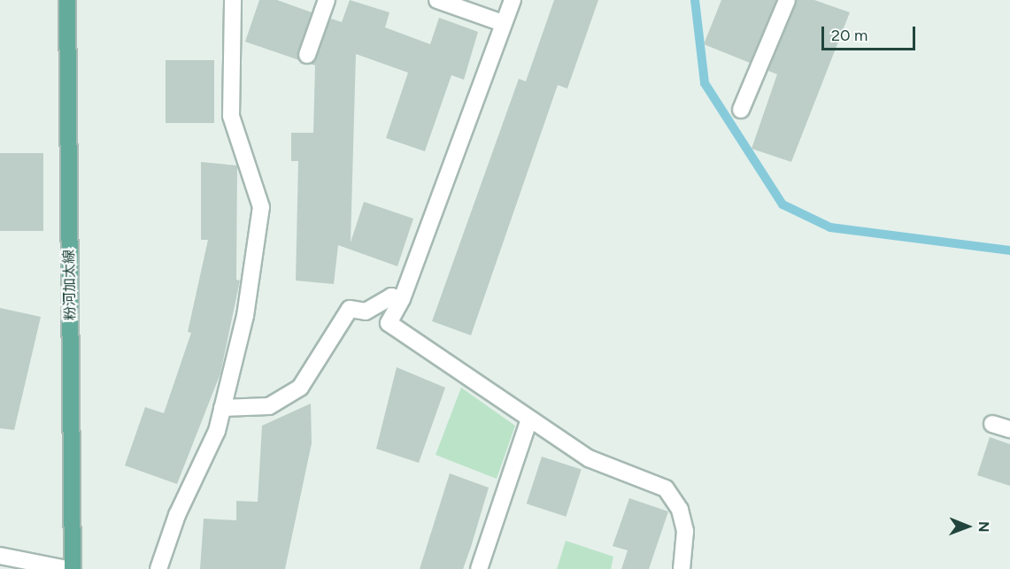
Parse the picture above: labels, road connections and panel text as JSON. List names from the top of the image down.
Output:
{
  "streets": {
    "main road": ["粉河加太線"]
  },
  "scale_bar": "20 m",
  "north": "right"
}
